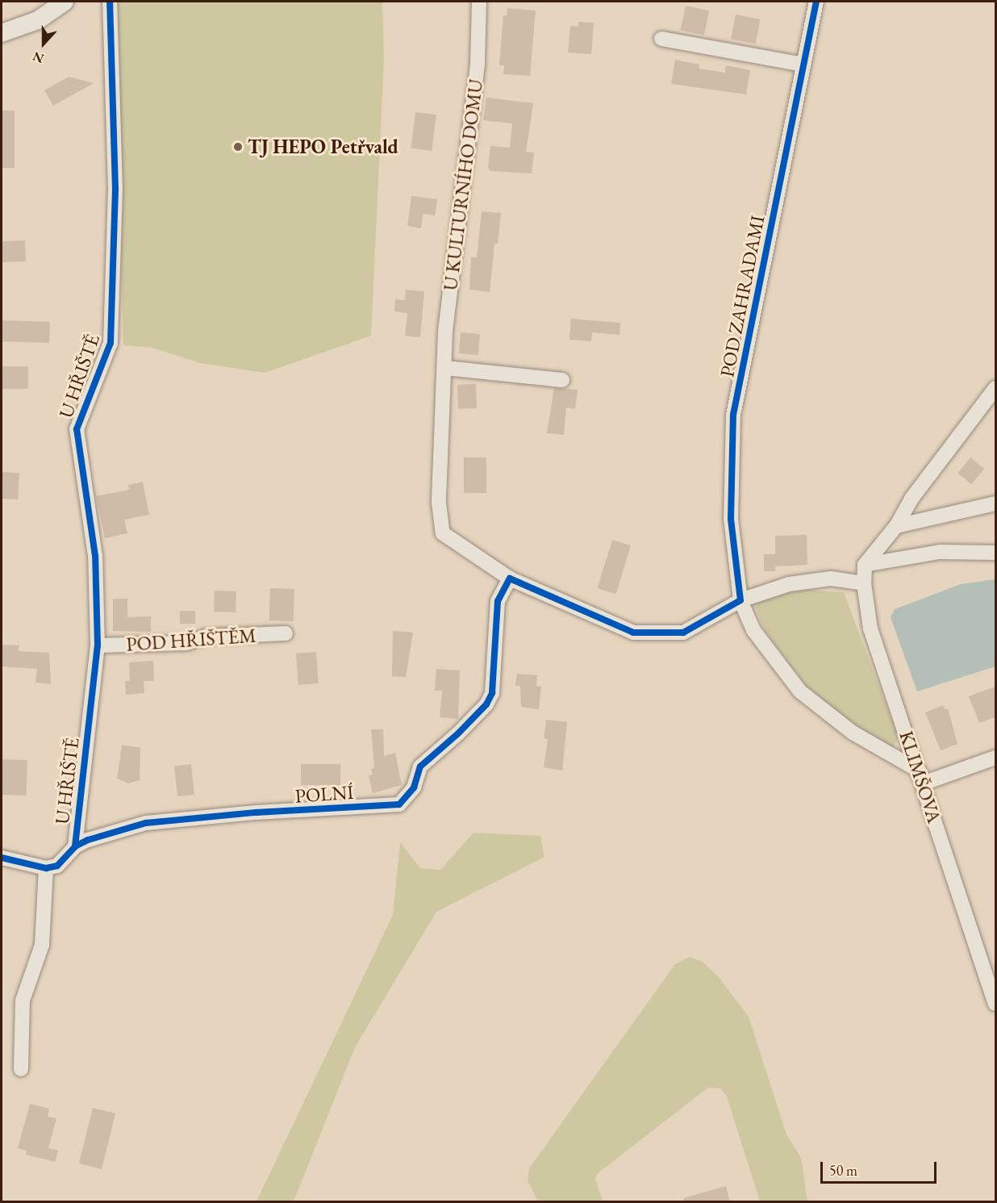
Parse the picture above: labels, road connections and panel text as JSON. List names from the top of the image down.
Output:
{
  "streets": {
    "street": [
      "U KULTURNÍHO DOMU",
      "POD ZAHRADAMI",
      "U HŘIŠTĚ",
      "POD HŘIŠTĚM",
      "KLIMŠOVA",
      "POLNÍ"
    ]
  },
  "crossings": [
    ["U KULTURNÍHO DOMU", "POD ZAHRADAMI"],
    ["U KULTURNÍHO DOMU", "KLIMŠOVA"],
    ["U KULTURNÍHO DOMU", "POLNÍ"],
    ["POD ZAHRADAMI", "KLIMŠOVA"],
    ["U HŘIŠTĚ", "POD HŘIŠTĚM"],
    ["U HŘIŠTĚ", "POLNÍ"]
  ],
  "places": ["TJ HEPO Petřvald"],
  "scale_bar": "50 m",
  "north": "bottom"
}
